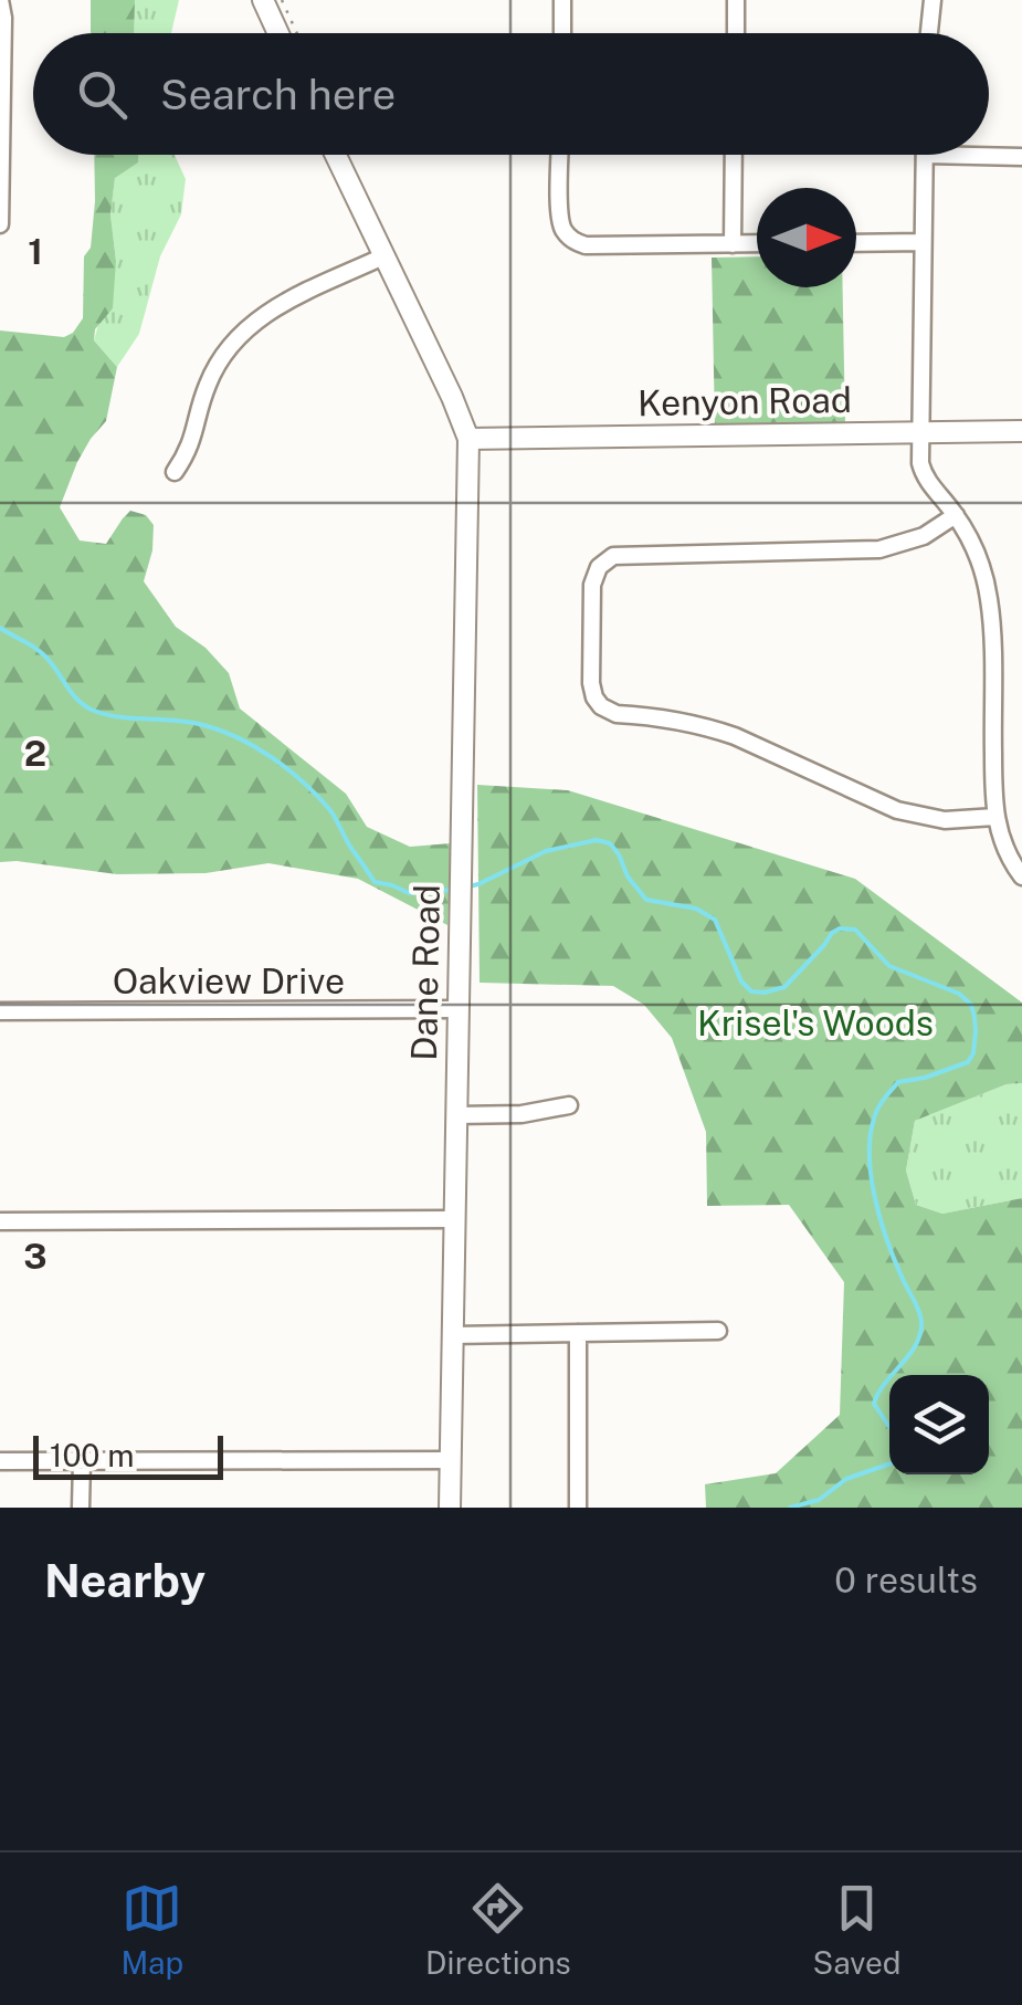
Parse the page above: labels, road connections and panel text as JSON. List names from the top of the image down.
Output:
{
  "streets": {
    "street": ["Kenyon Road", "Dane Road", "Oakview Drive"]
  },
  "crossings": [
    ["Kenyon Road", "Dane Road"],
    ["Dane Road", "Oakview Drive"]
  ],
  "parks": ["Krisel's Woods"],
  "scale_bar": "100 m",
  "north": "right",
  "page": {
    "search": "Search here",
    "scale": "100 m",
    "heading": ["Nearby", "0 results"],
    "nav": ["Map", "Directions", "Saved"]
  },
  "grid": {
    "rows": ["1", "2", "3"]
  }
}
